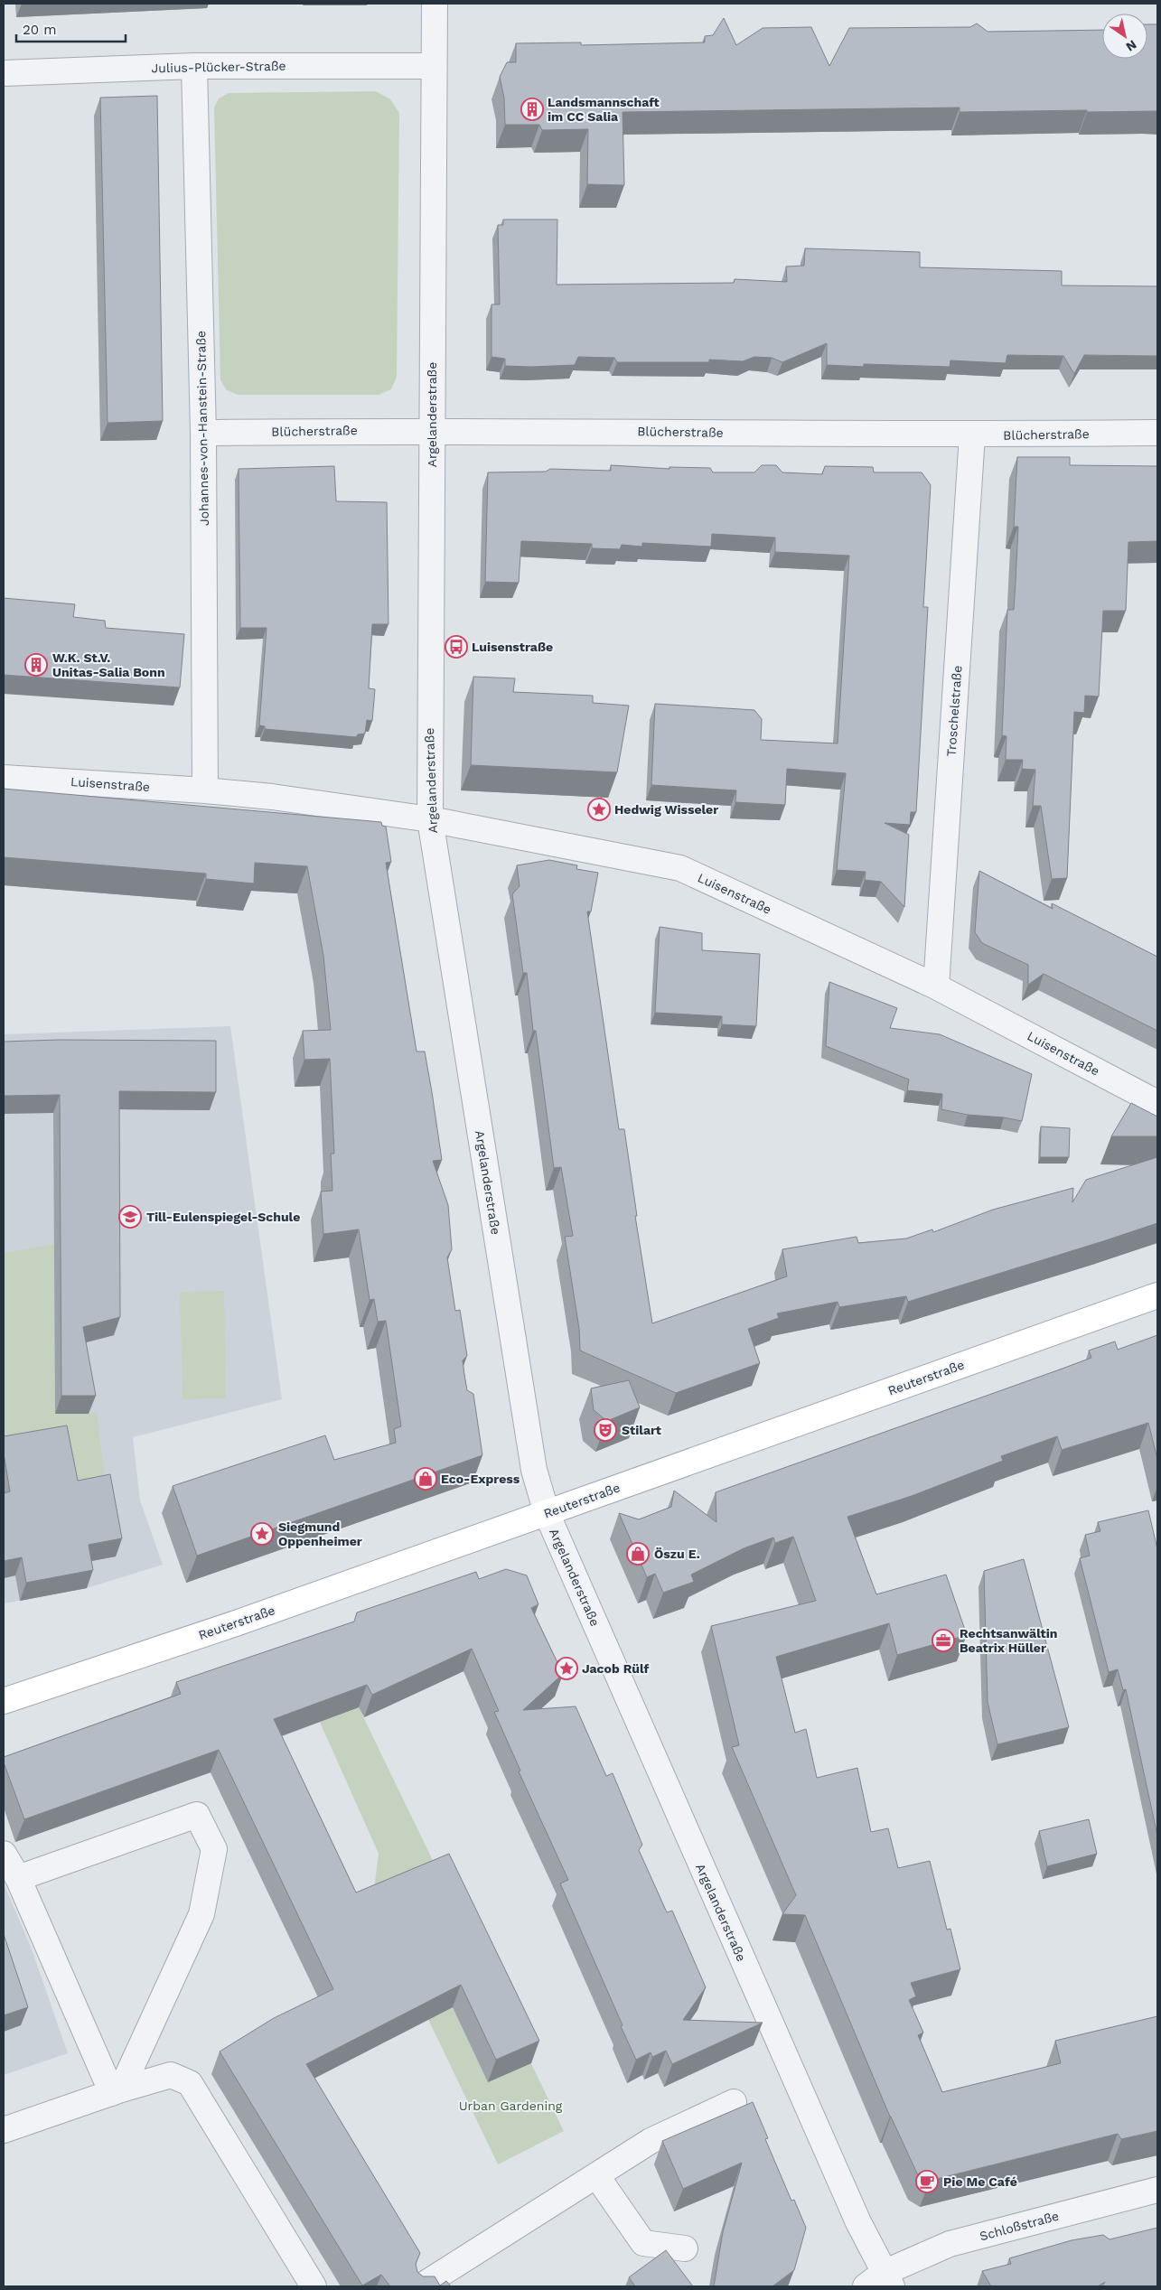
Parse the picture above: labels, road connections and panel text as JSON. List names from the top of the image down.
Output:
{
  "streets": {
    "main road": ["Reuterstraße"],
    "street": [
      "Julius-Plücker-Straße",
      "Argelanderstraße",
      "Johannes-von-Hanstein-Straße",
      "Blücherstraße",
      "Troschelstraße",
      "Luisenstraße",
      "Schloßstraße"
    ]
  },
  "crossings": [
    ["Julius-Plücker-Straße", "Argelanderstraße"],
    ["Julius-Plücker-Straße", "Johannes-von-Hanstein-Straße"],
    ["Argelanderstraße", "Blücherstraße"],
    ["Argelanderstraße", "Luisenstraße"],
    ["Argelanderstraße", "Reuterstraße"],
    ["Argelanderstraße", "Schloßstraße"],
    ["Johannes-von-Hanstein-Straße", "Blücherstraße"],
    ["Johannes-von-Hanstein-Straße", "Luisenstraße"],
    ["Blücherstraße", "Troschelstraße"],
    ["Troschelstraße", "Luisenstraße"]
  ],
  "parks": ["Urban Gardening"],
  "places": {
    "building": ["Landsmannschaft im CC Salia", "W.K. St.V. Unitas-Salia Bonn"],
    "bus stop": ["Luisenstraße"],
    "place": ["Hedwig Wisseler", "Siegmund Oppenheimer", "Jacob Rülf"],
    "school or university": ["Till-Eulenspiegel-Schule"],
    "theatre": ["Stilart"],
    "shop": ["Eco-Express", "Öszu E."],
    "office": ["Rechtsanwältin Beatrix Hüller"],
    "cafe": ["Pie Me Café"]
  },
  "scale_bar": "20 m",
  "north": "bottom right"
}
